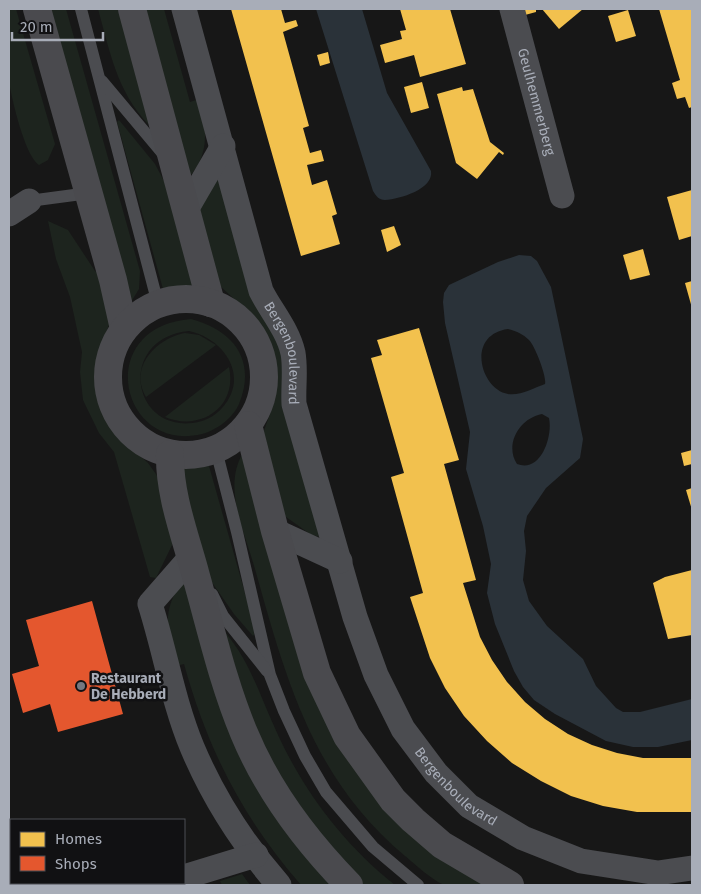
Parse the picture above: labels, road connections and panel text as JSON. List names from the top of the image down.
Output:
{
  "streets": {
    "street": ["Geulhemmerberg", "Bergenboulevard"]
  },
  "places": ["Restaurant De Hebberd"],
  "legend": ["Homes", "Shops"],
  "scale_bar": "20 m"
}
